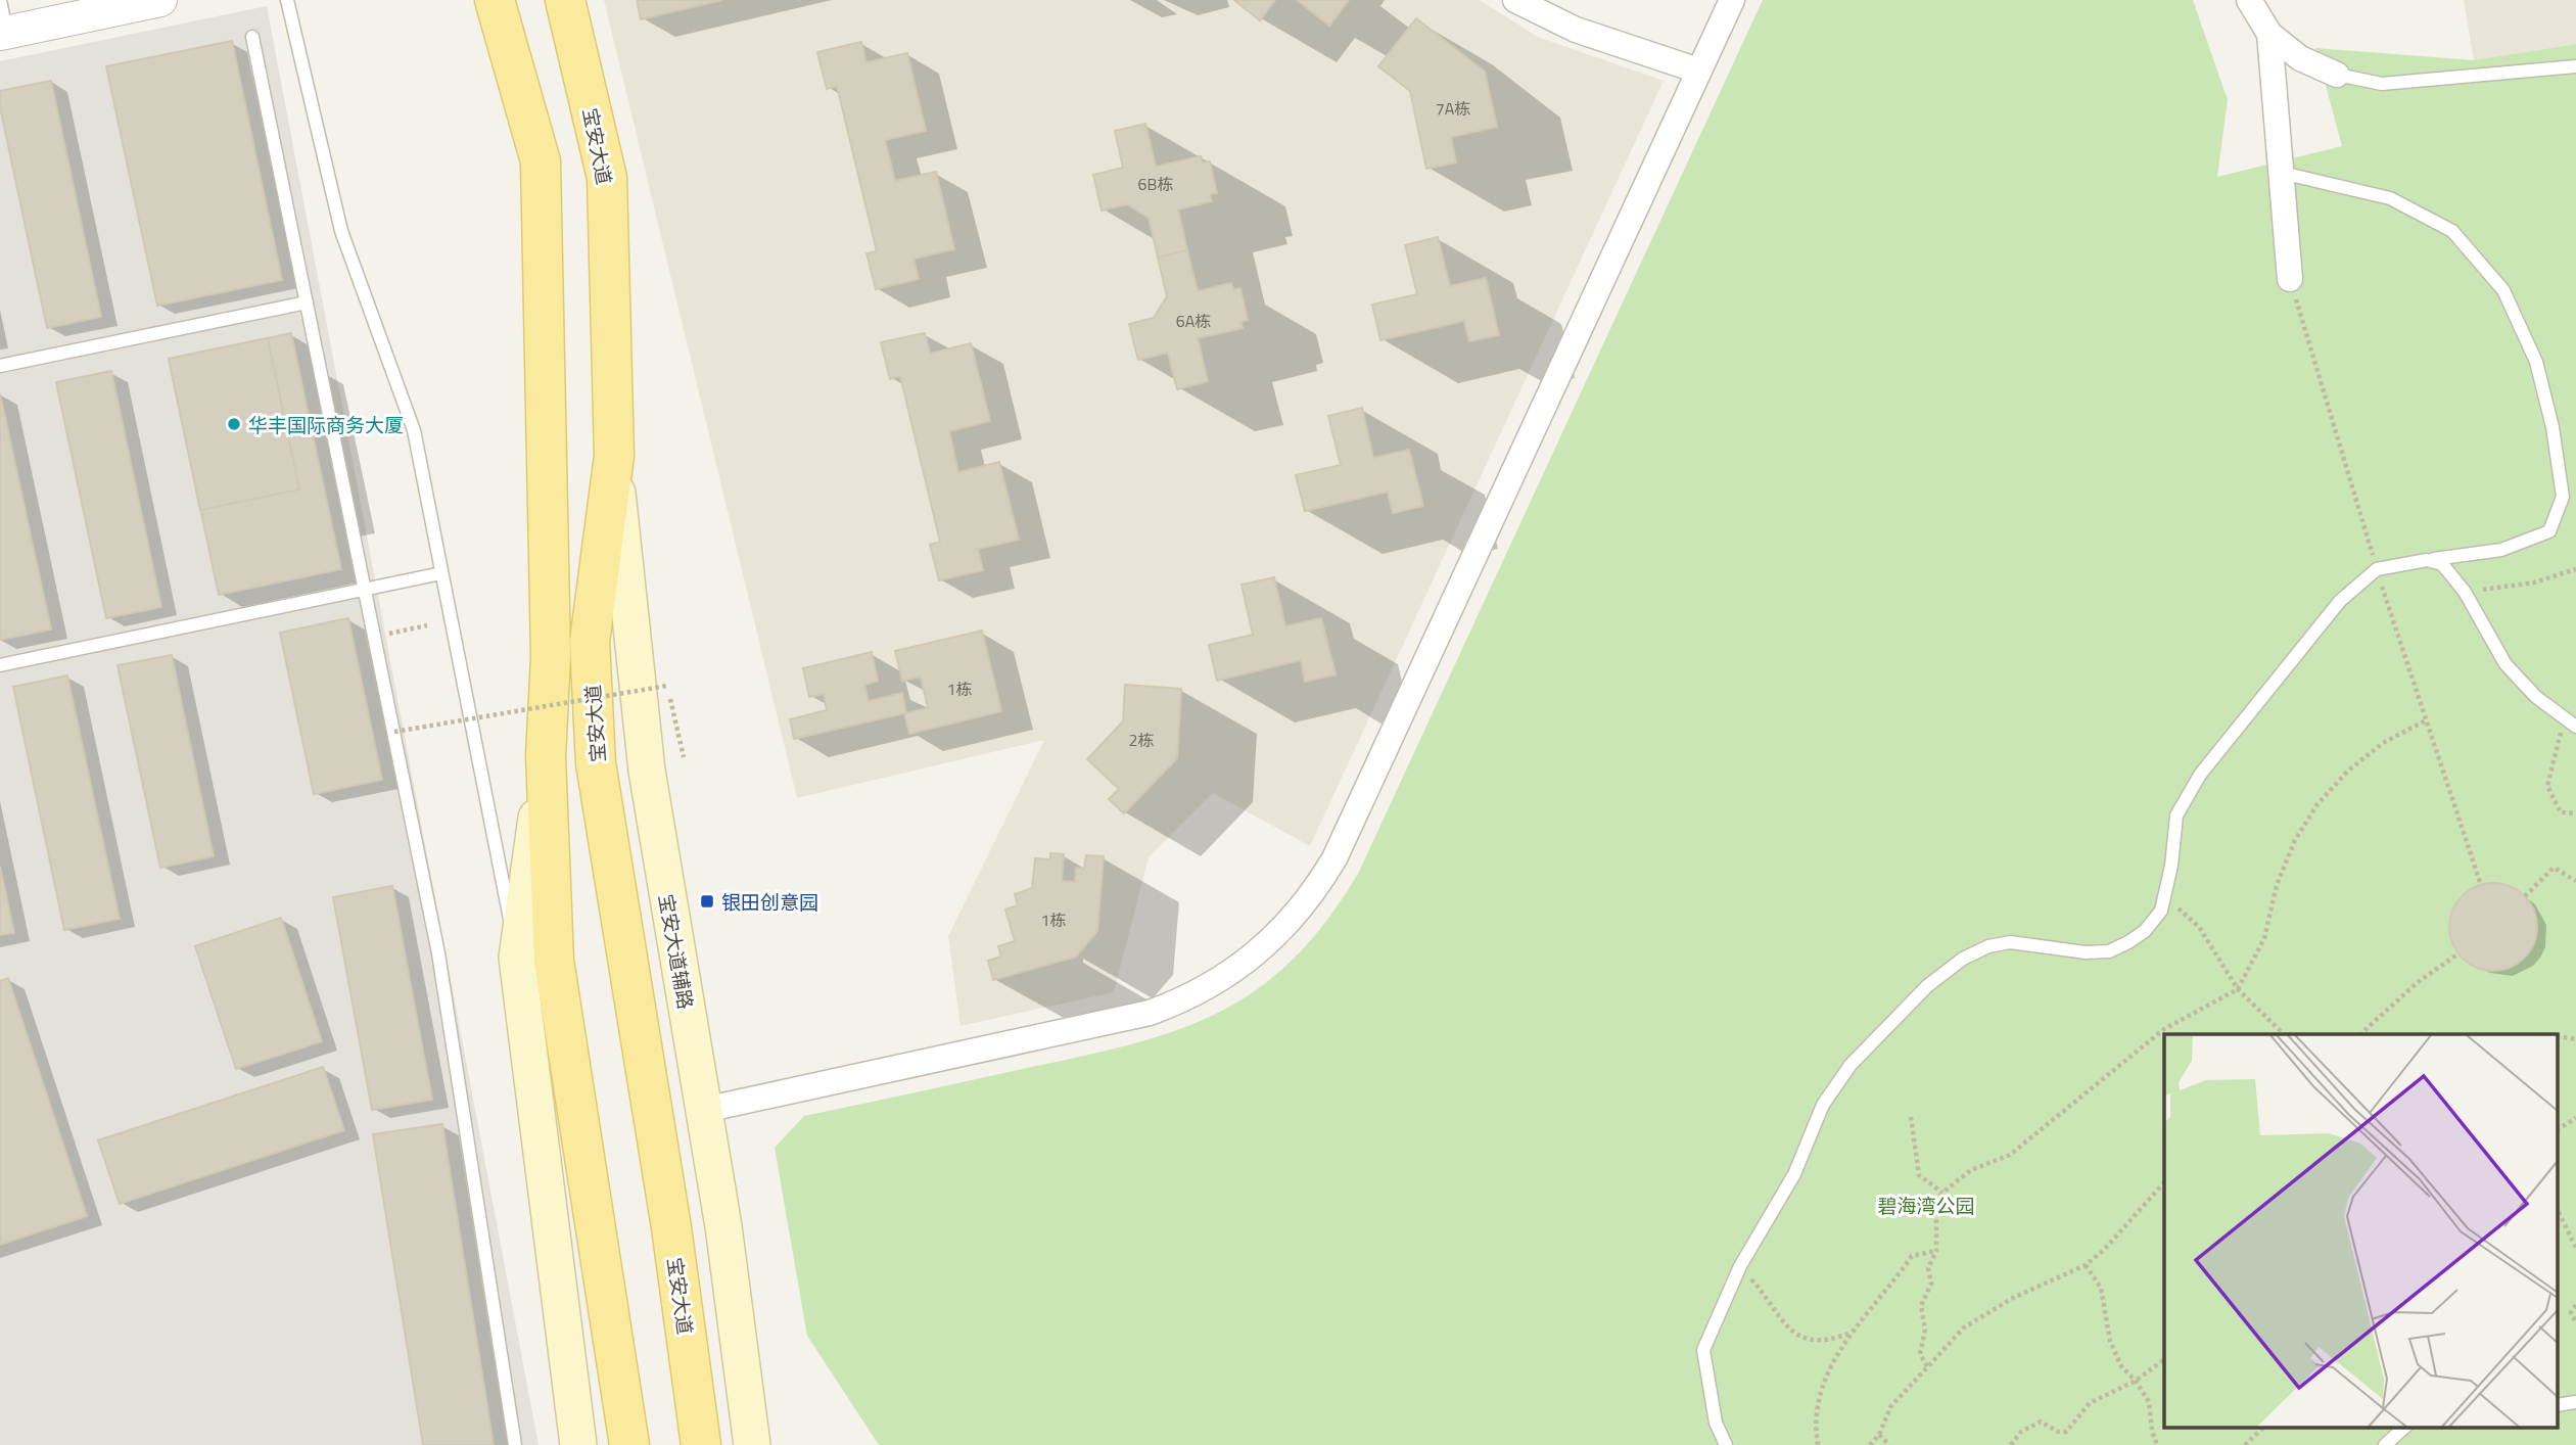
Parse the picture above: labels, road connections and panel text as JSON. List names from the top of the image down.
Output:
{
  "streets": {
    "main road": ["宝安大道", "宝安大道辅路"]
  },
  "crossings": [
    ["宝安大道", "宝安大道辅路"]
  ],
  "parks": ["碧海湾公园"],
  "places": {
    "other": ["华丰国际商务大厦"],
    "transit": ["银田创意园"]
  },
  "house_numbers": [
    "7A栋",
    "6B栋",
    "6A栋",
    "1栋",
    "2栋",
    "1栋"
  ]
}
